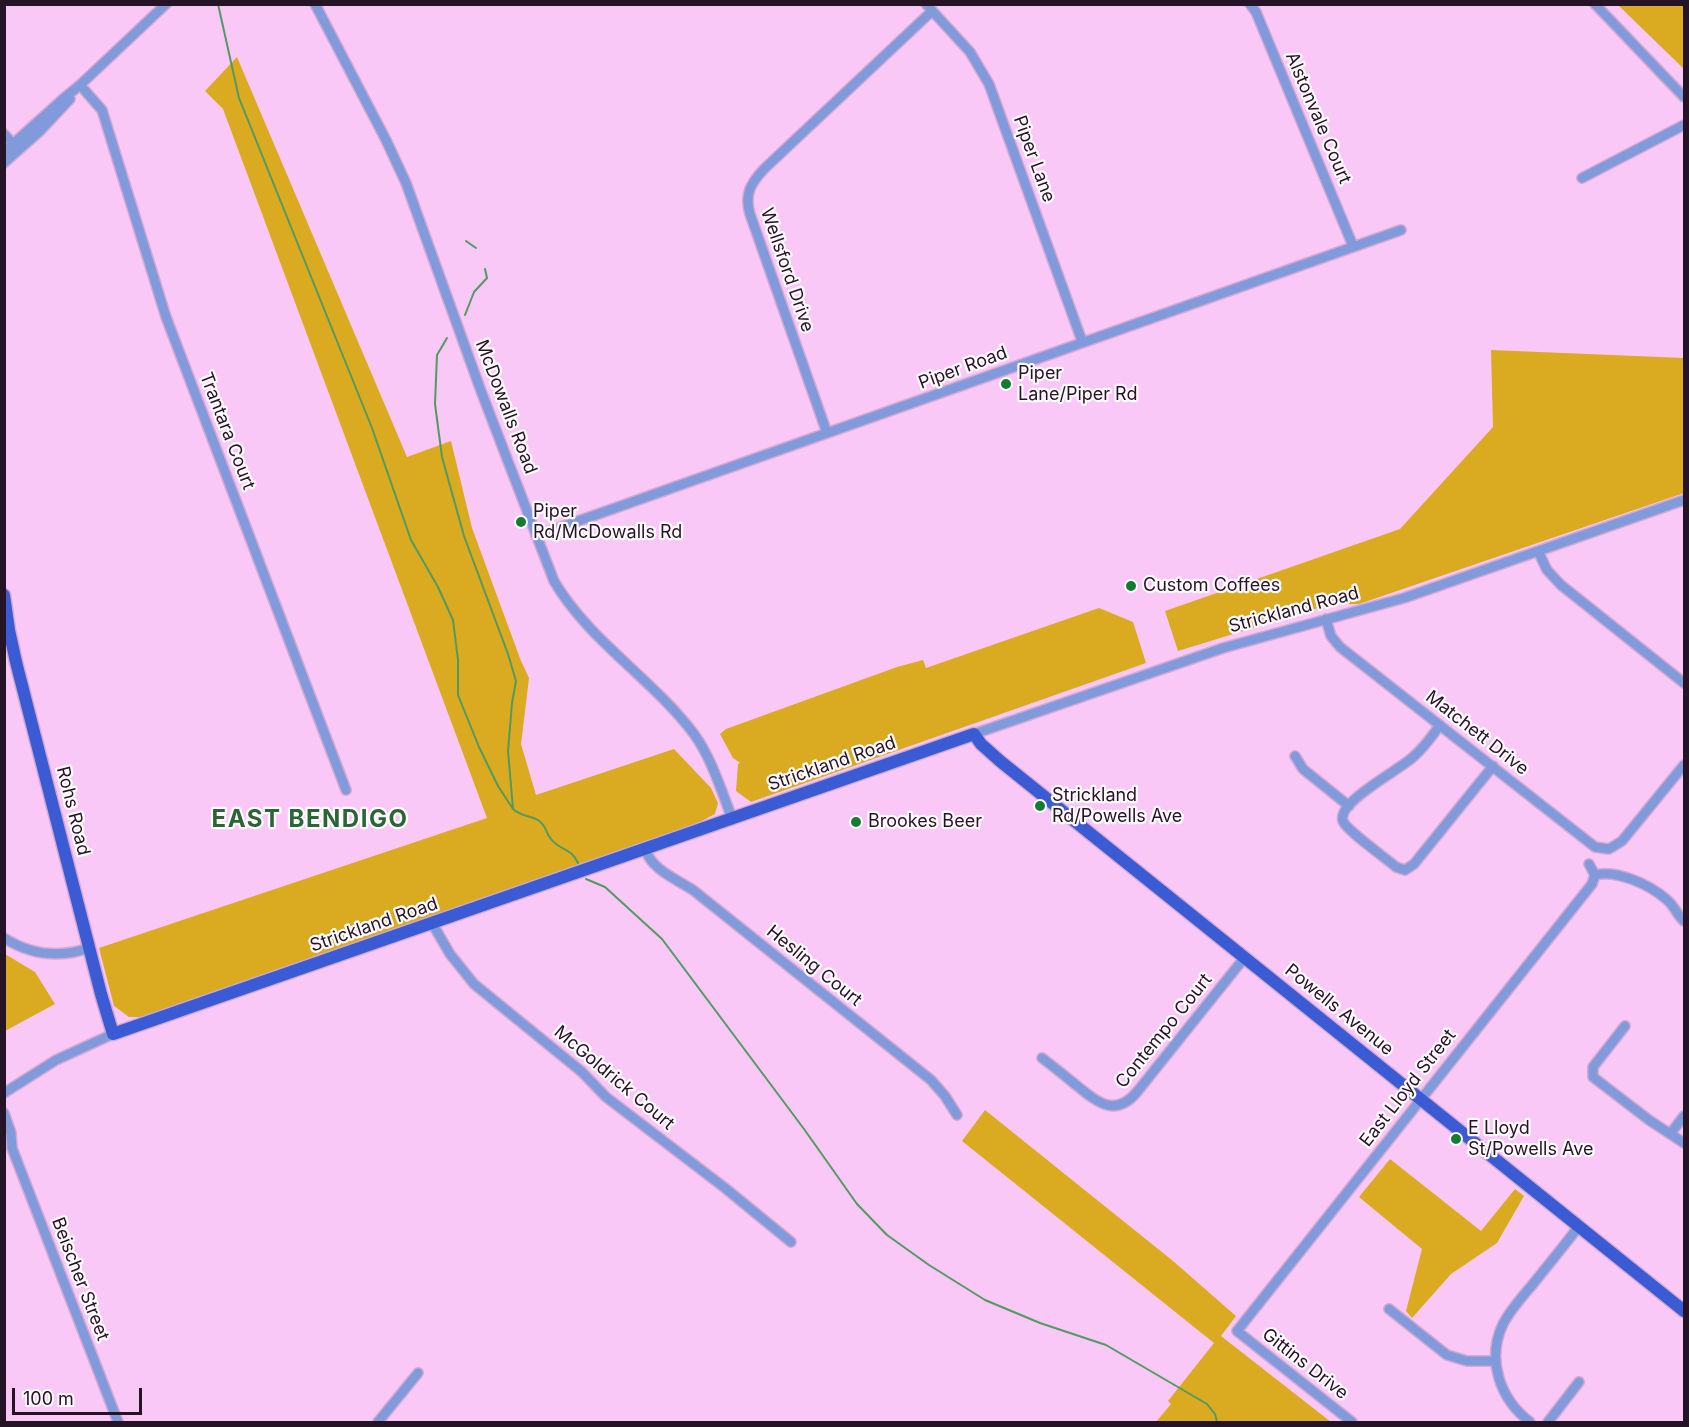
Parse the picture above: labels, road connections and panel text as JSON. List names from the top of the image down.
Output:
{
  "streets": {
    "main road": ["Strickland Road", "Rohs Road", "Powells Avenue"],
    "street": [
      "Alstonvale Court",
      "Piper Lane",
      "Wellsford Drive",
      "Piper Road",
      "McDowalls Road",
      "Trantara Court",
      "Matchett Drive",
      "Hesling Court",
      "Contempo Court",
      "McGoldrick Court",
      "East Lloyd Street",
      "Beischer Street",
      "Gittins Drive"
    ]
  },
  "crossings": [
    ["Alstonvale Court", "Piper Road"],
    ["Piper Lane", "Wellsford Drive"],
    ["Piper Lane", "Piper Road"],
    ["Wellsford Drive", "Piper Road"],
    ["Piper Road", "McDowalls Road"],
    ["McDowalls Road", "Strickland Road"],
    ["Strickland Road", "Matchett Drive"],
    ["Strickland Road", "Rohs Road"],
    ["Strickland Road", "Hesling Court"],
    ["Strickland Road", "Powells Avenue"],
    ["Strickland Road", "McGoldrick Court"],
    ["Powells Avenue", "Contempo Court"],
    ["Powells Avenue", "East Lloyd Street"],
    ["East Lloyd Street", "Gittins Drive"]
  ],
  "districts": ["EAST BENDIGO"],
  "places": [
    "Piper Lane/Piper Rd",
    "Piper Rd/McDowalls Rd",
    "Custom Coffees",
    "Strickland Rd/Powells Ave",
    "Brookes Beer",
    "E Lloyd St/Powells Ave"
  ],
  "scale_bar": "100 m"
}
